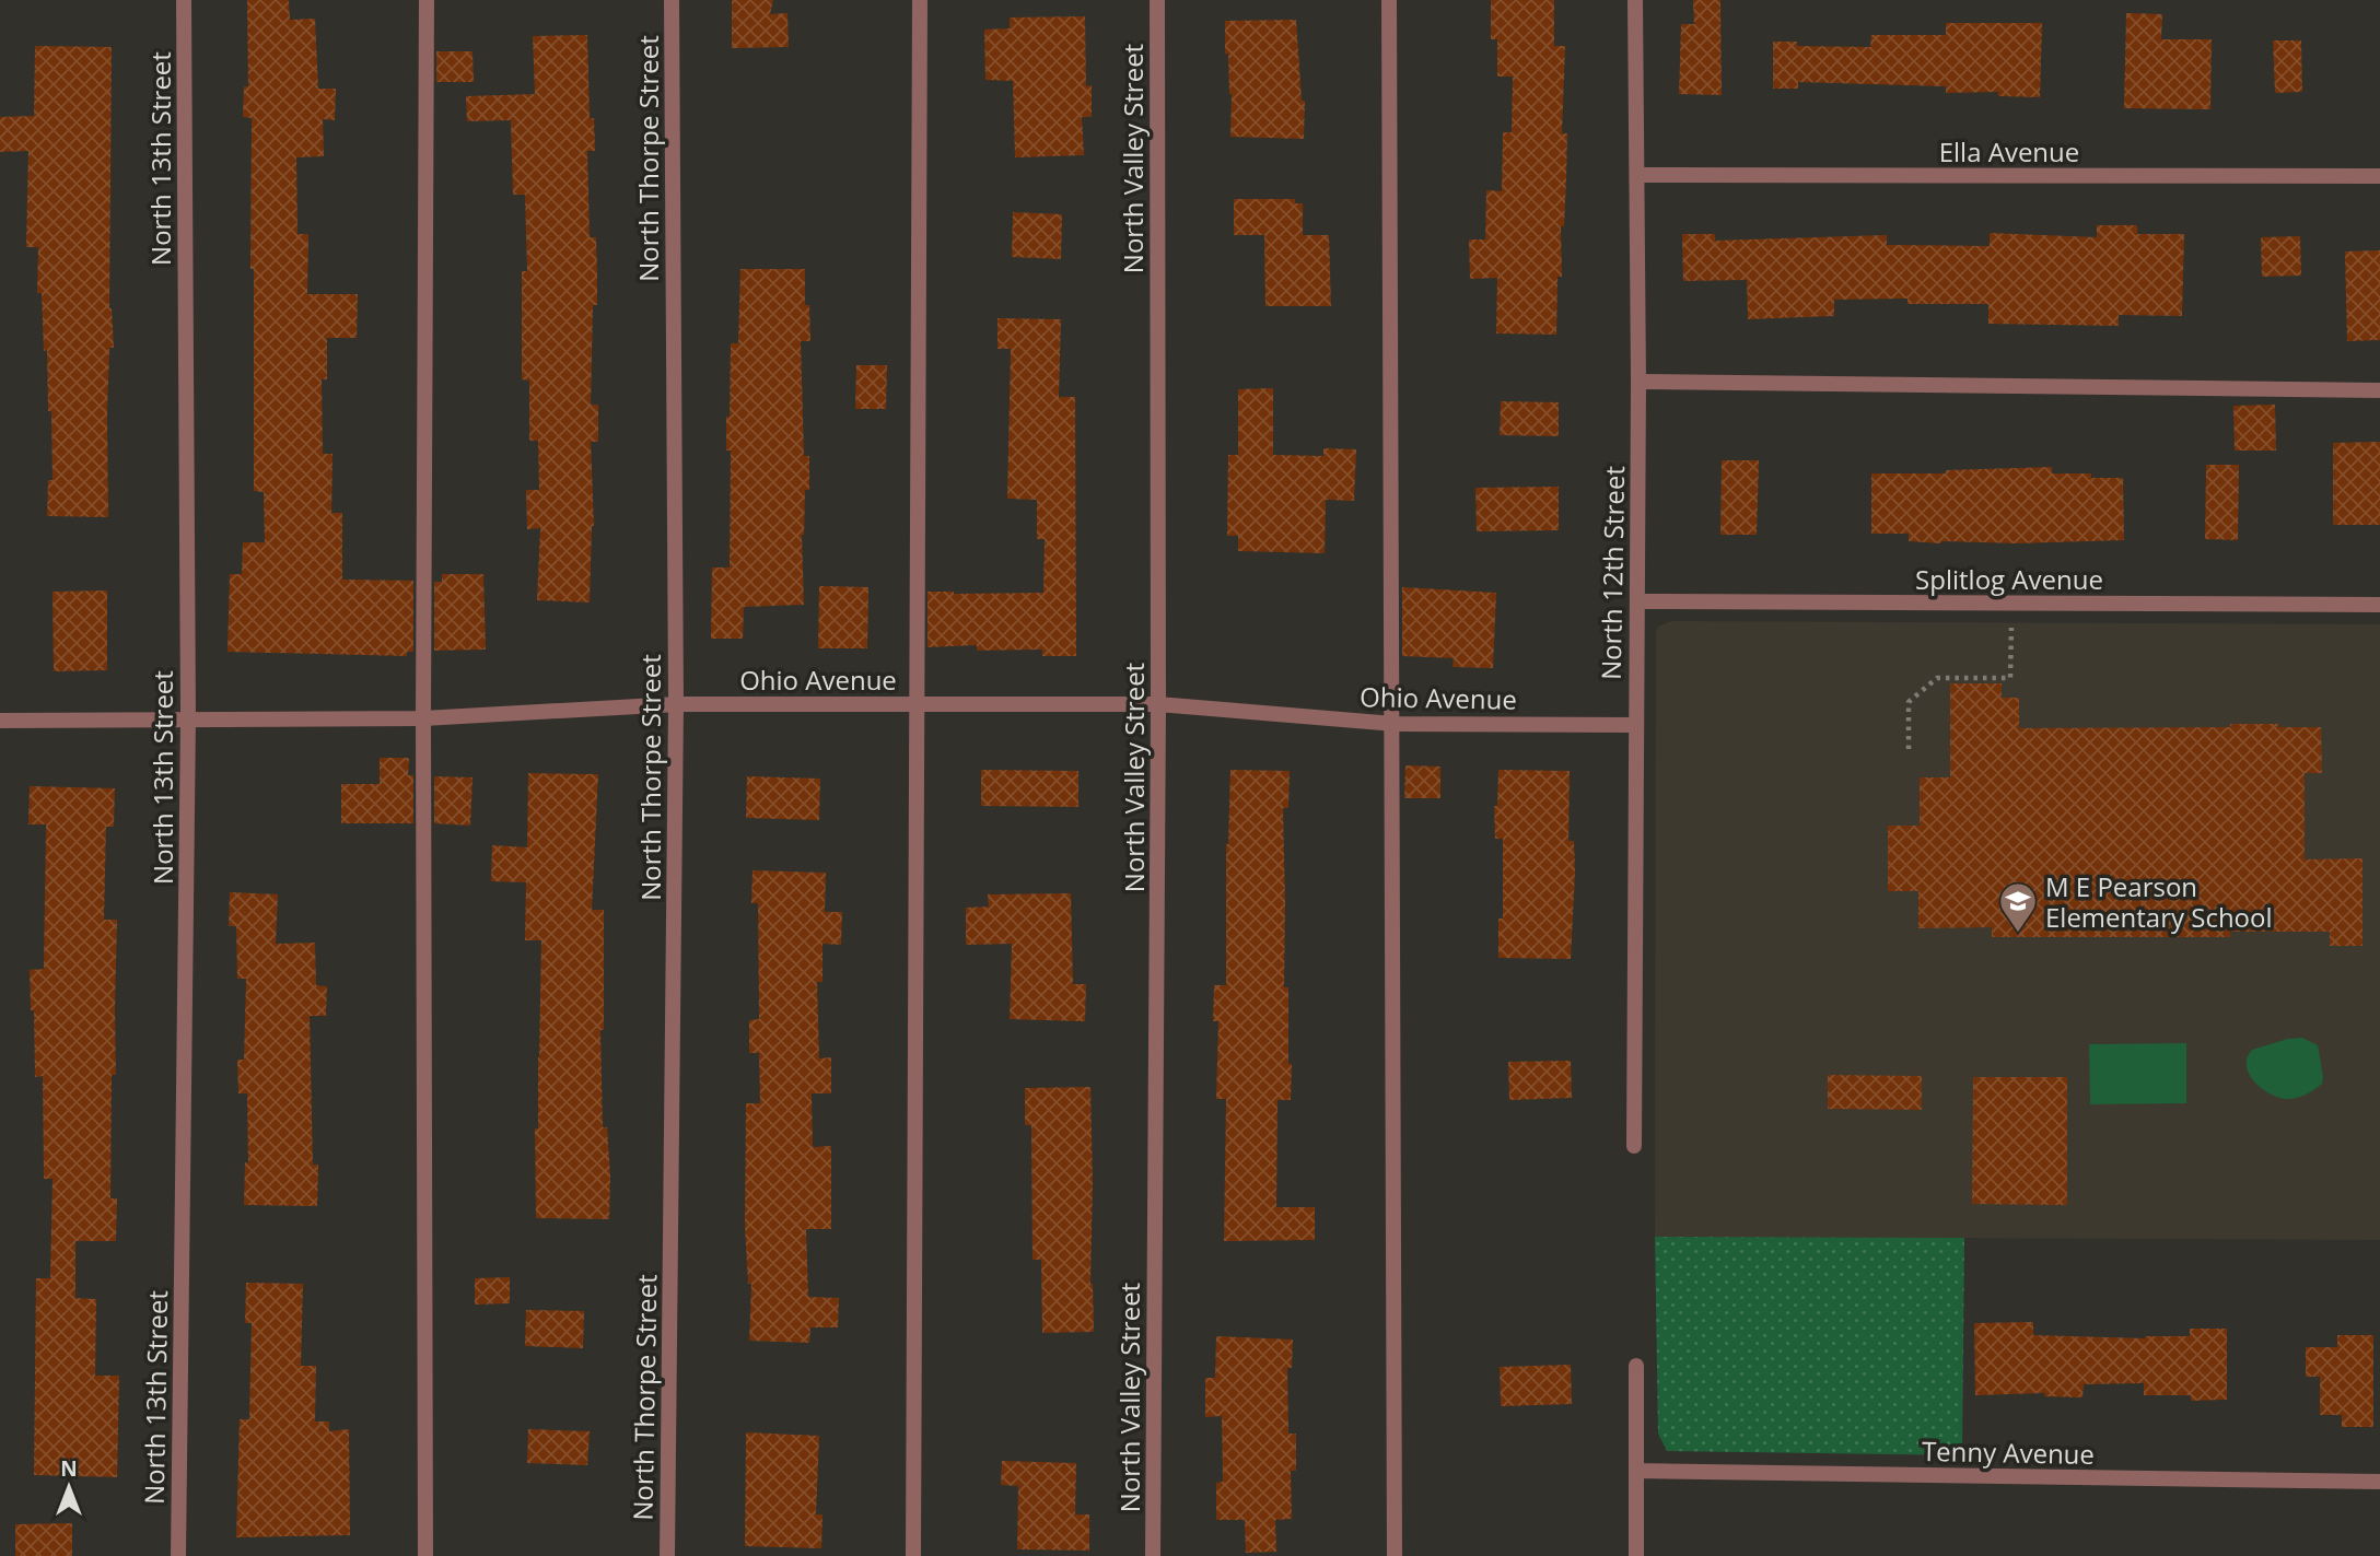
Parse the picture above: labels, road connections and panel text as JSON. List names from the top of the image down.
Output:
{
  "streets": {
    "street": [
      "Ella Avenue",
      "North 13th Street",
      "North Thorpe Street",
      "North Valley Street",
      "North 12th Street",
      "Splitlog Avenue",
      "Ohio Avenue",
      "Tenny Avenue"
    ]
  },
  "crossings": [
    ["Ella Avenue", "North 12th Street"],
    ["North 13th Street", "Ohio Avenue"],
    ["North Thorpe Street", "Ohio Avenue"],
    ["North Valley Street", "Ohio Avenue"],
    ["North 12th Street", "Splitlog Avenue"],
    ["North 12th Street", "Ohio Avenue"]
  ],
  "places": {
    "school or university": ["M E Pearson Elementary School"]
  },
  "north": "top"
}
